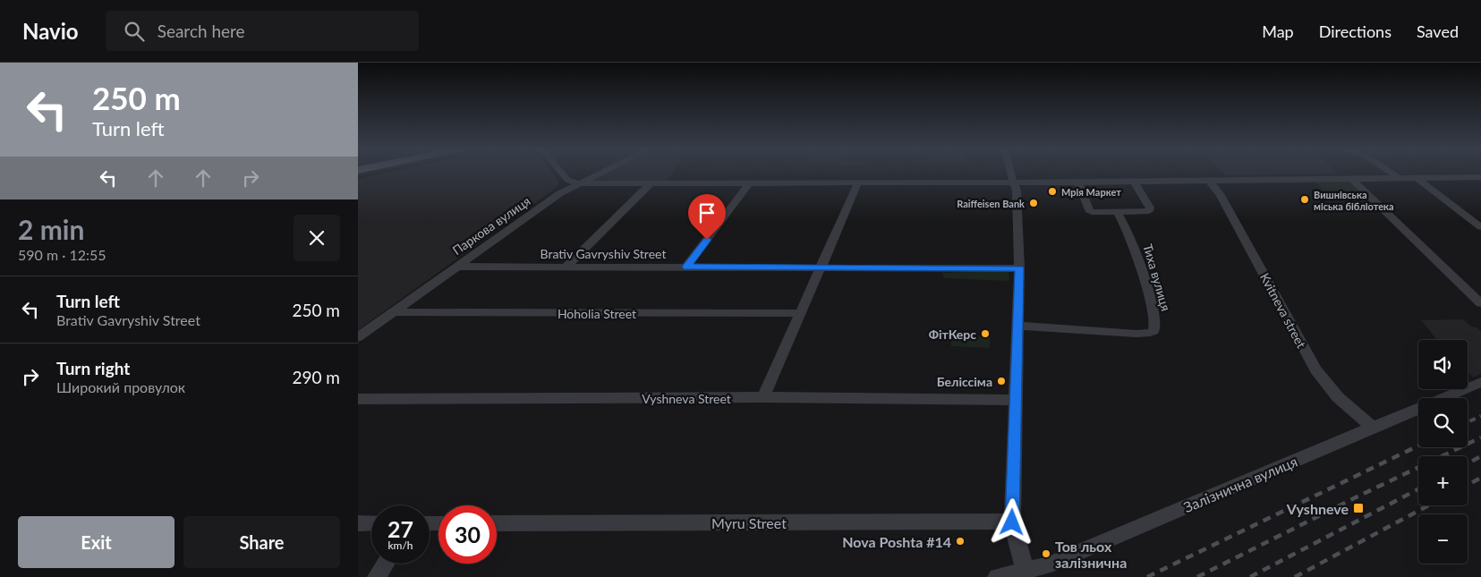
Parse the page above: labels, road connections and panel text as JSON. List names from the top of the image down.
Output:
{
  "streets": {
    "street": [
      "Паркова вулиця",
      "Brativ Gavryshiv Street",
      "Тиха вулиця",
      "Kvitneva street",
      "Hoholia Street",
      "Vyshneva Street",
      "Залізнична вулиця",
      "Myru Street"
    ]
  },
  "crossings": [
    ["Паркова вулиця", "Brativ Gavryshiv Street"],
    ["Паркова вулиця", "Hoholia Street"],
    ["Kvitneva street", "Залізнична вулиця"]
  ],
  "places": {
    "other": [
      "Мрія Маркет",
      "Вишнівська міська бібліотека",
      "Raiffeisen Bank",
      "ФітКерс",
      "Беліссіма",
      "Nova Poshta #14",
      "Тов льох залізнична"
    ],
    "transit": ["Vyshneve"]
  },
  "page": {
    "header": "Navio",
    "search": "Search here",
    "nav": ["Map", "Directions", "Saved"],
    "turn": ["250 m", "Turn left"],
    "heading": ["2 min", "590 m · 12:55"],
    "list": [
      {
        "name": "Turn left",
        "note": "Brativ Gavryshiv Street",
        "value": "250 m"
      },
      {
        "name": "Turn right",
        "note": "Широкий провулок",
        "value": "290 m"
      }
    ],
    "map_buttons": ["+", "−"],
    "speed": "27 km/h",
    "limit": "30",
    "buttons": ["Exit", "Share"]
  }
}
